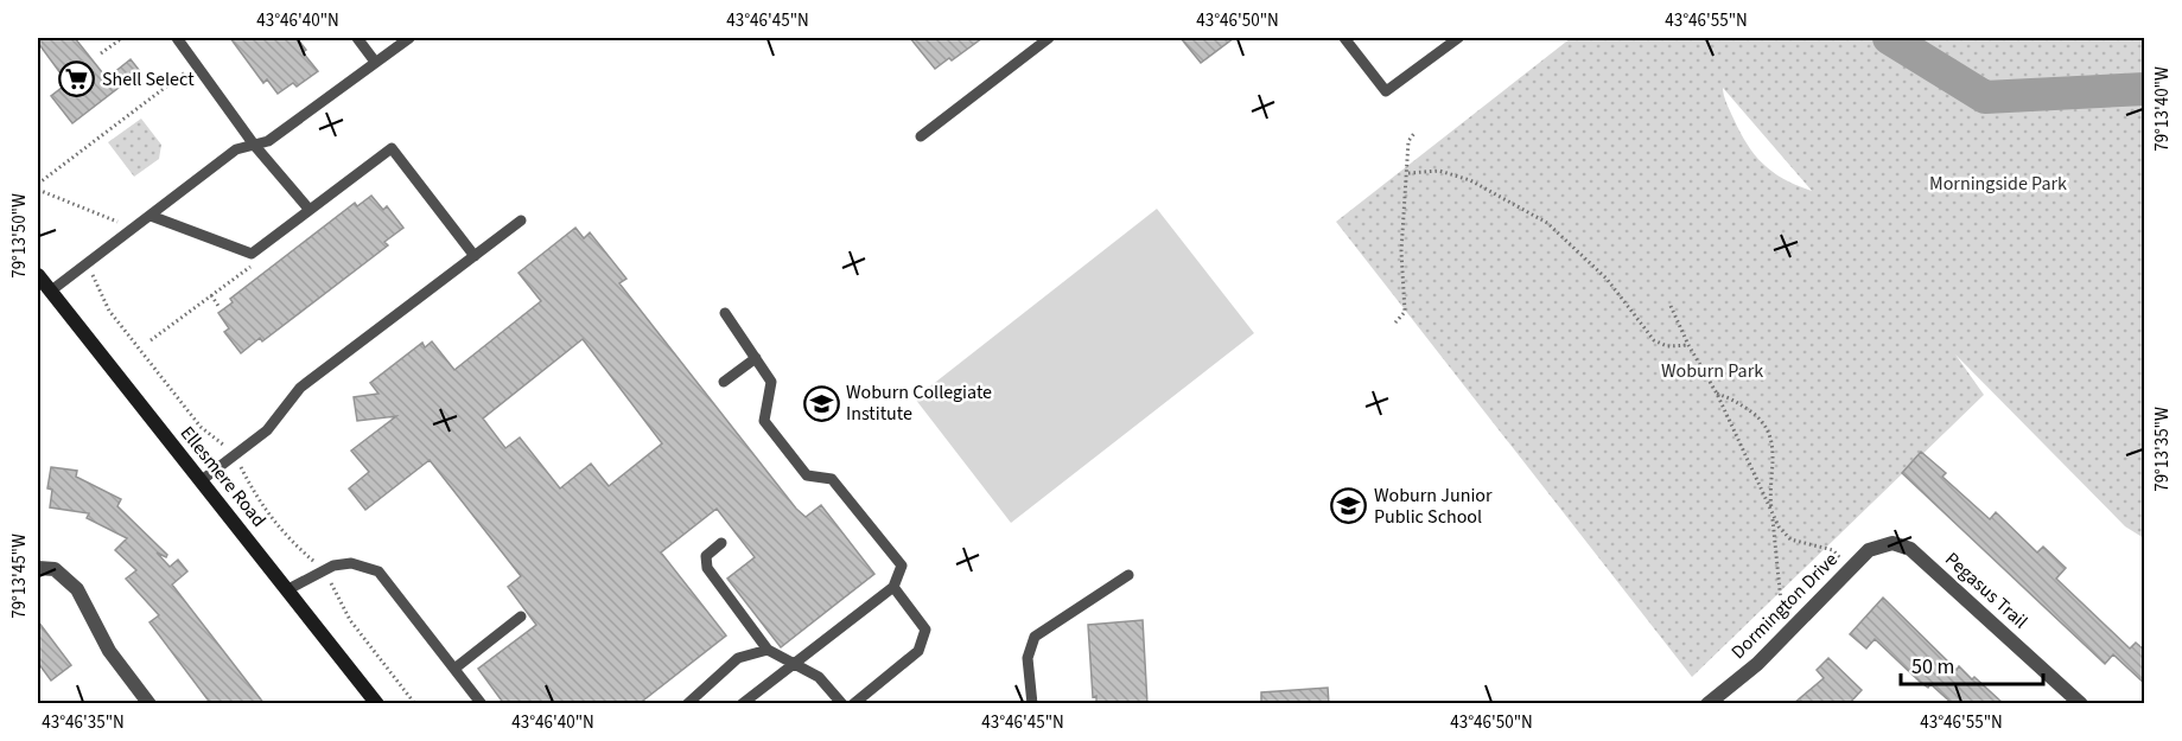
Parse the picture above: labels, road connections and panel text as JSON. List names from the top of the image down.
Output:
{
  "streets": {
    "main road": ["Ellesmere Road"],
    "street": ["Pegasus Trail", "Dormington Drive"]
  },
  "crossings": [
    ["Pegasus Trail", "Dormington Drive"]
  ],
  "parks": ["Morningside Park", "Woburn Park"],
  "places": {
    "supermarket": ["Shell Select"],
    "school or university": ["Woburn Collegiate Institute", "Woburn Junior Public School"]
  },
  "scale_bar": "50 m",
  "coordinates": [
    "43°46'40\"N",
    "43°46'45\"N",
    "43°46'50\"N",
    "43°46'55\"N",
    "79°13'40\"W",
    "79°13'50\"W",
    "79°13'35\"W",
    "79°13'45\"W",
    "43°46'35\"N"
  ]
}
